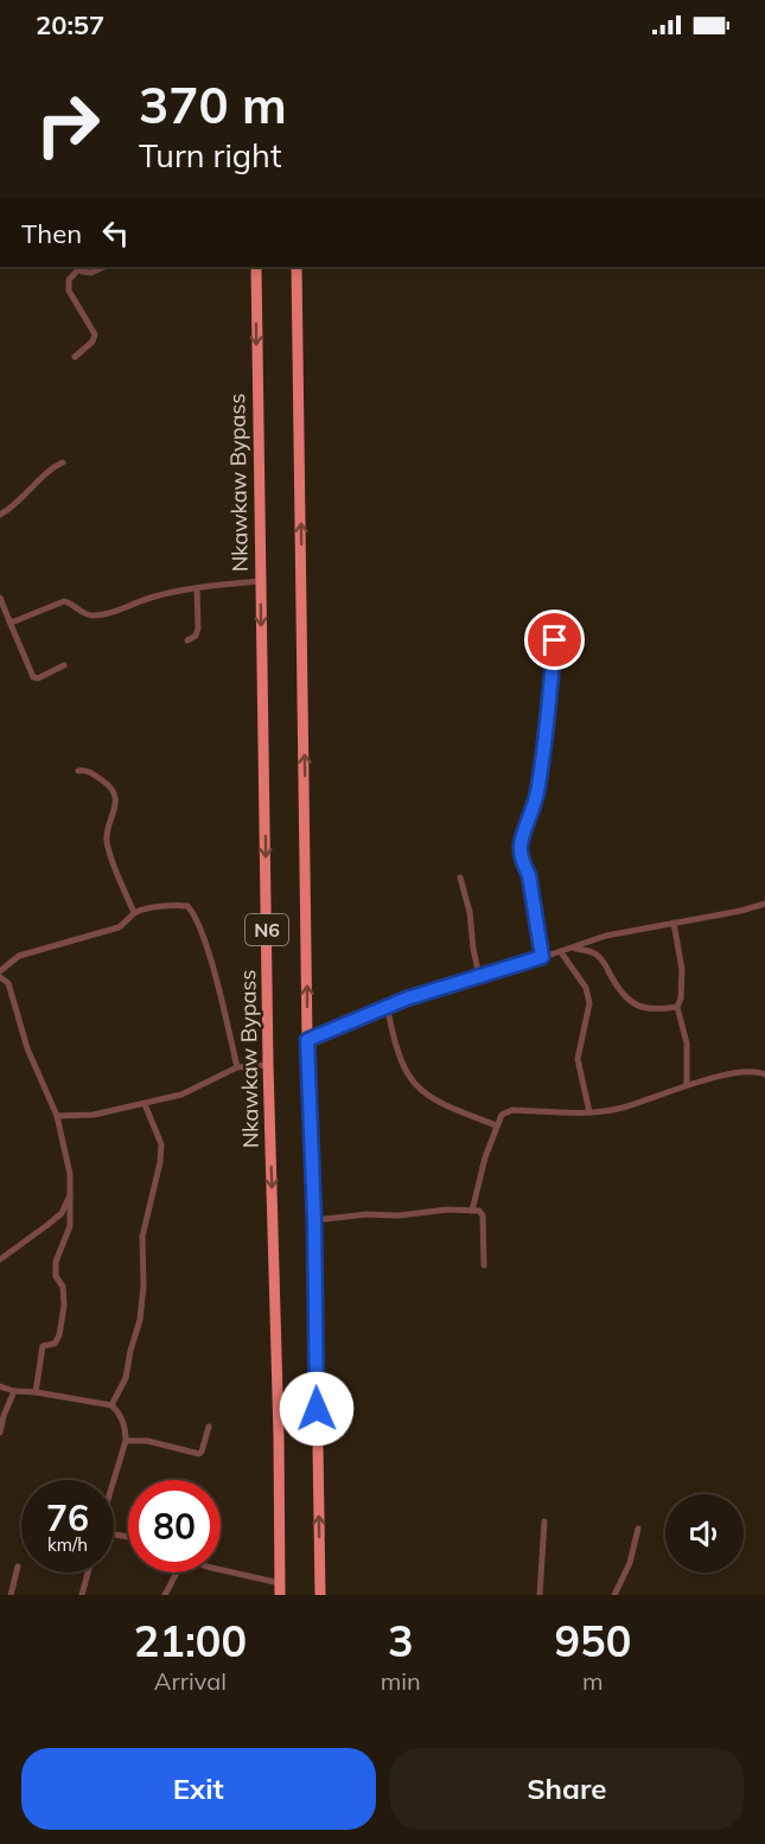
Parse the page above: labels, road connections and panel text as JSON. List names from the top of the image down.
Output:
{
  "streets": {
    "highway": ["Nkawkaw Bypass", "N6"]
  },
  "page": {
    "status": "20:57",
    "turn": ["370 m", "Turn right"],
    "then": "Then",
    "speed": "76 km/h",
    "limit": "80",
    "eta": [
      "21:00",
      "Arrival",
      "3",
      "min",
      "950",
      "m"
    ],
    "buttons": ["Exit", "Share"]
  }
}
